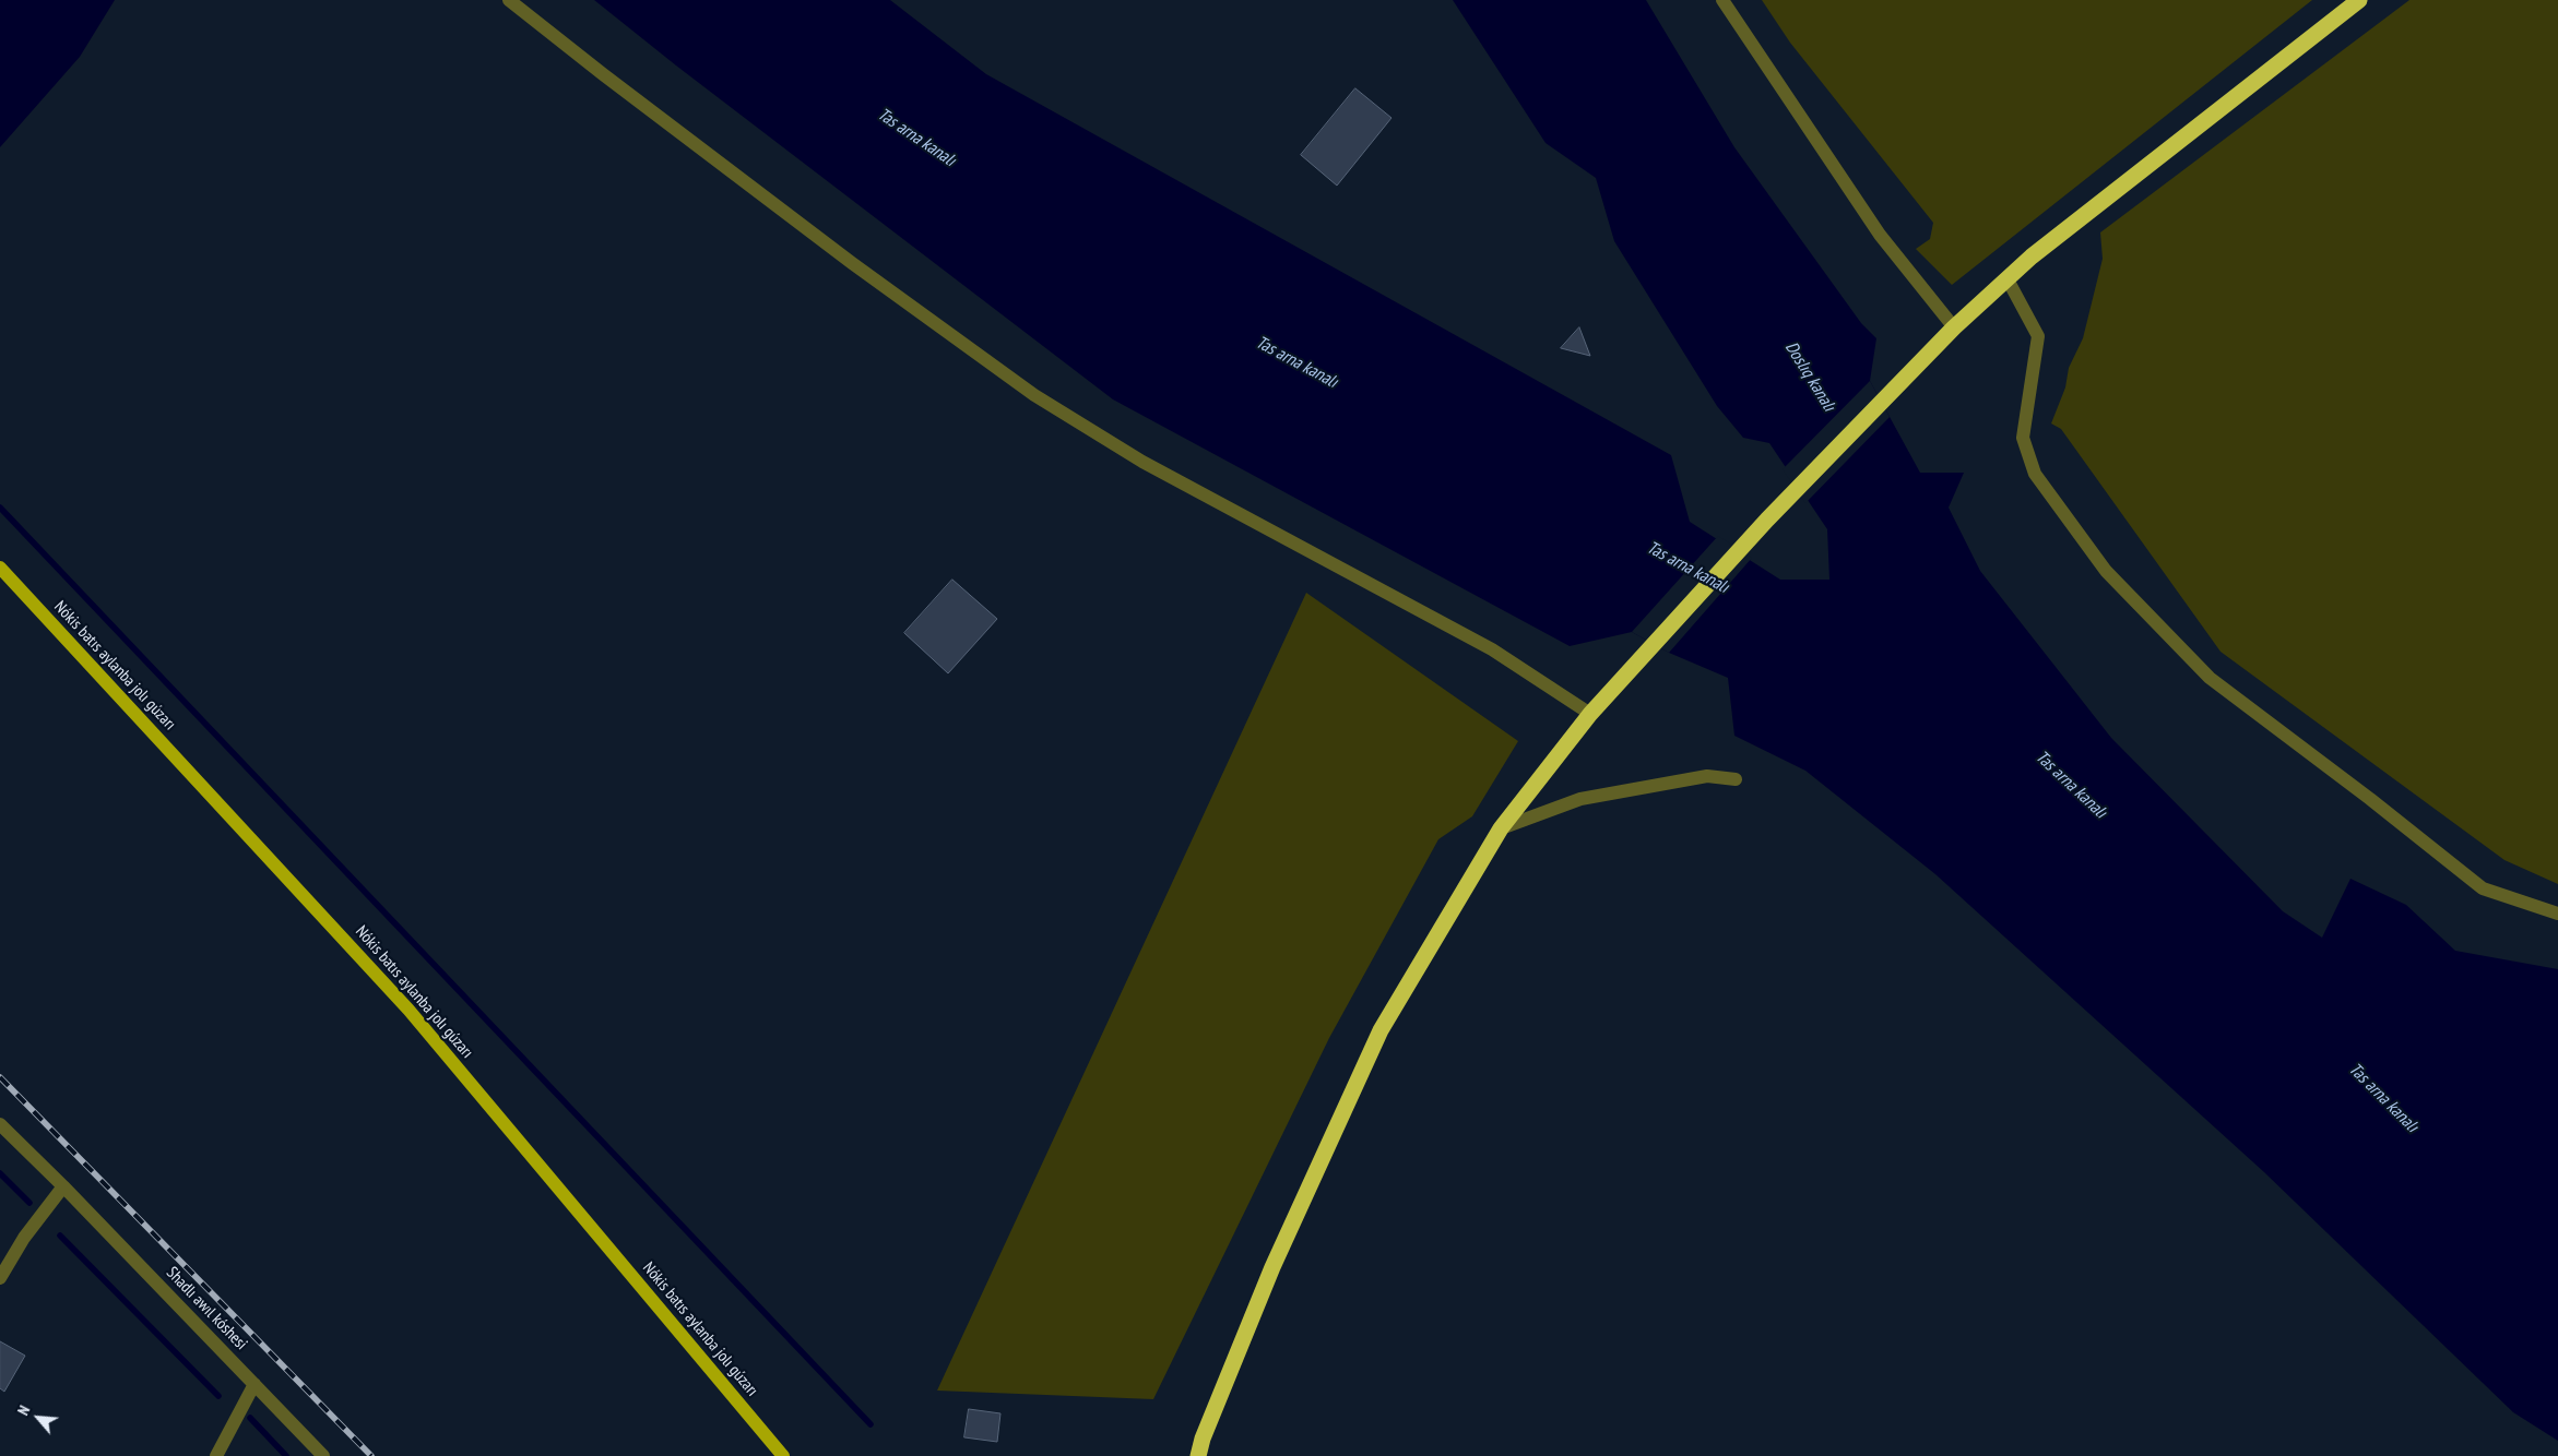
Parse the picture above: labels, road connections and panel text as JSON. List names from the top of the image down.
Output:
{
  "streets": {
    "main road": ["Nókis batıs aylanba jolı gúzarı"],
    "street": ["Shadlı awıl kóshesi"]
  },
  "water": ["Tas arna kanalı", "Doslıq kanalı"],
  "north": "top left"
}
